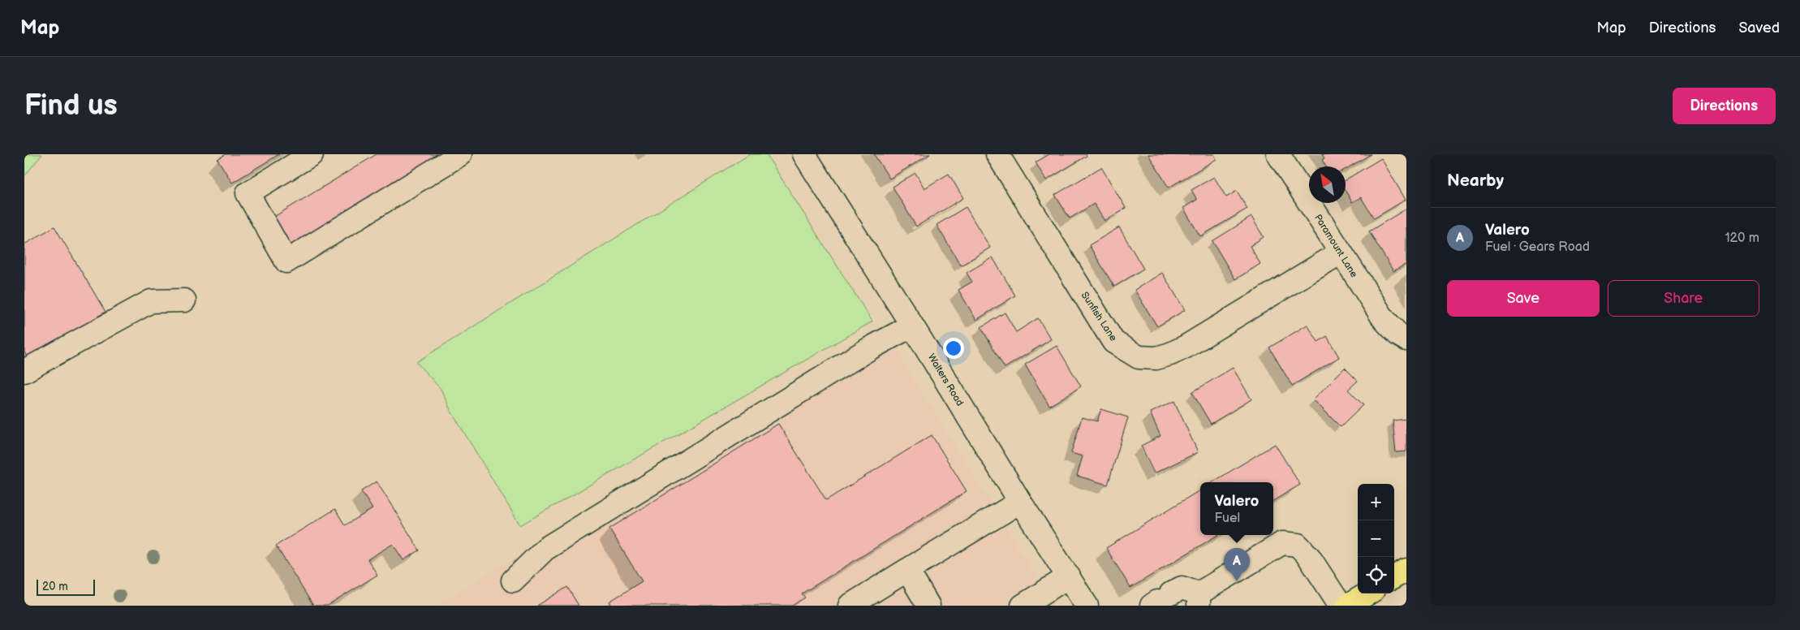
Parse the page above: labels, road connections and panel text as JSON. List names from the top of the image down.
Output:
{
  "streets": {
    "street": ["Paramount Lane", "Sunfish Lane", "Walters Road"]
  },
  "crossings": [
    ["Paramount Lane", "Sunfish Lane"]
  ],
  "scale_bar": "20 m",
  "north": "top left",
  "page": {
    "header": "Map",
    "nav": ["Map", "Directions", "Saved"],
    "buttons": [
      "Directions",
      ["Save", "Share"]
    ],
    "title": "Find us",
    "heading": "Nearby",
    "list": [
      {
        "mark": "A",
        "name": "Valero",
        "note": "Fuel · Gears Road",
        "value": "120 m"
      }
    ],
    "popup": ["Valero", "Fuel"],
    "map_buttons": ["+", "−"],
    "pins": "A",
    "scale": "20 m"
  }
}
